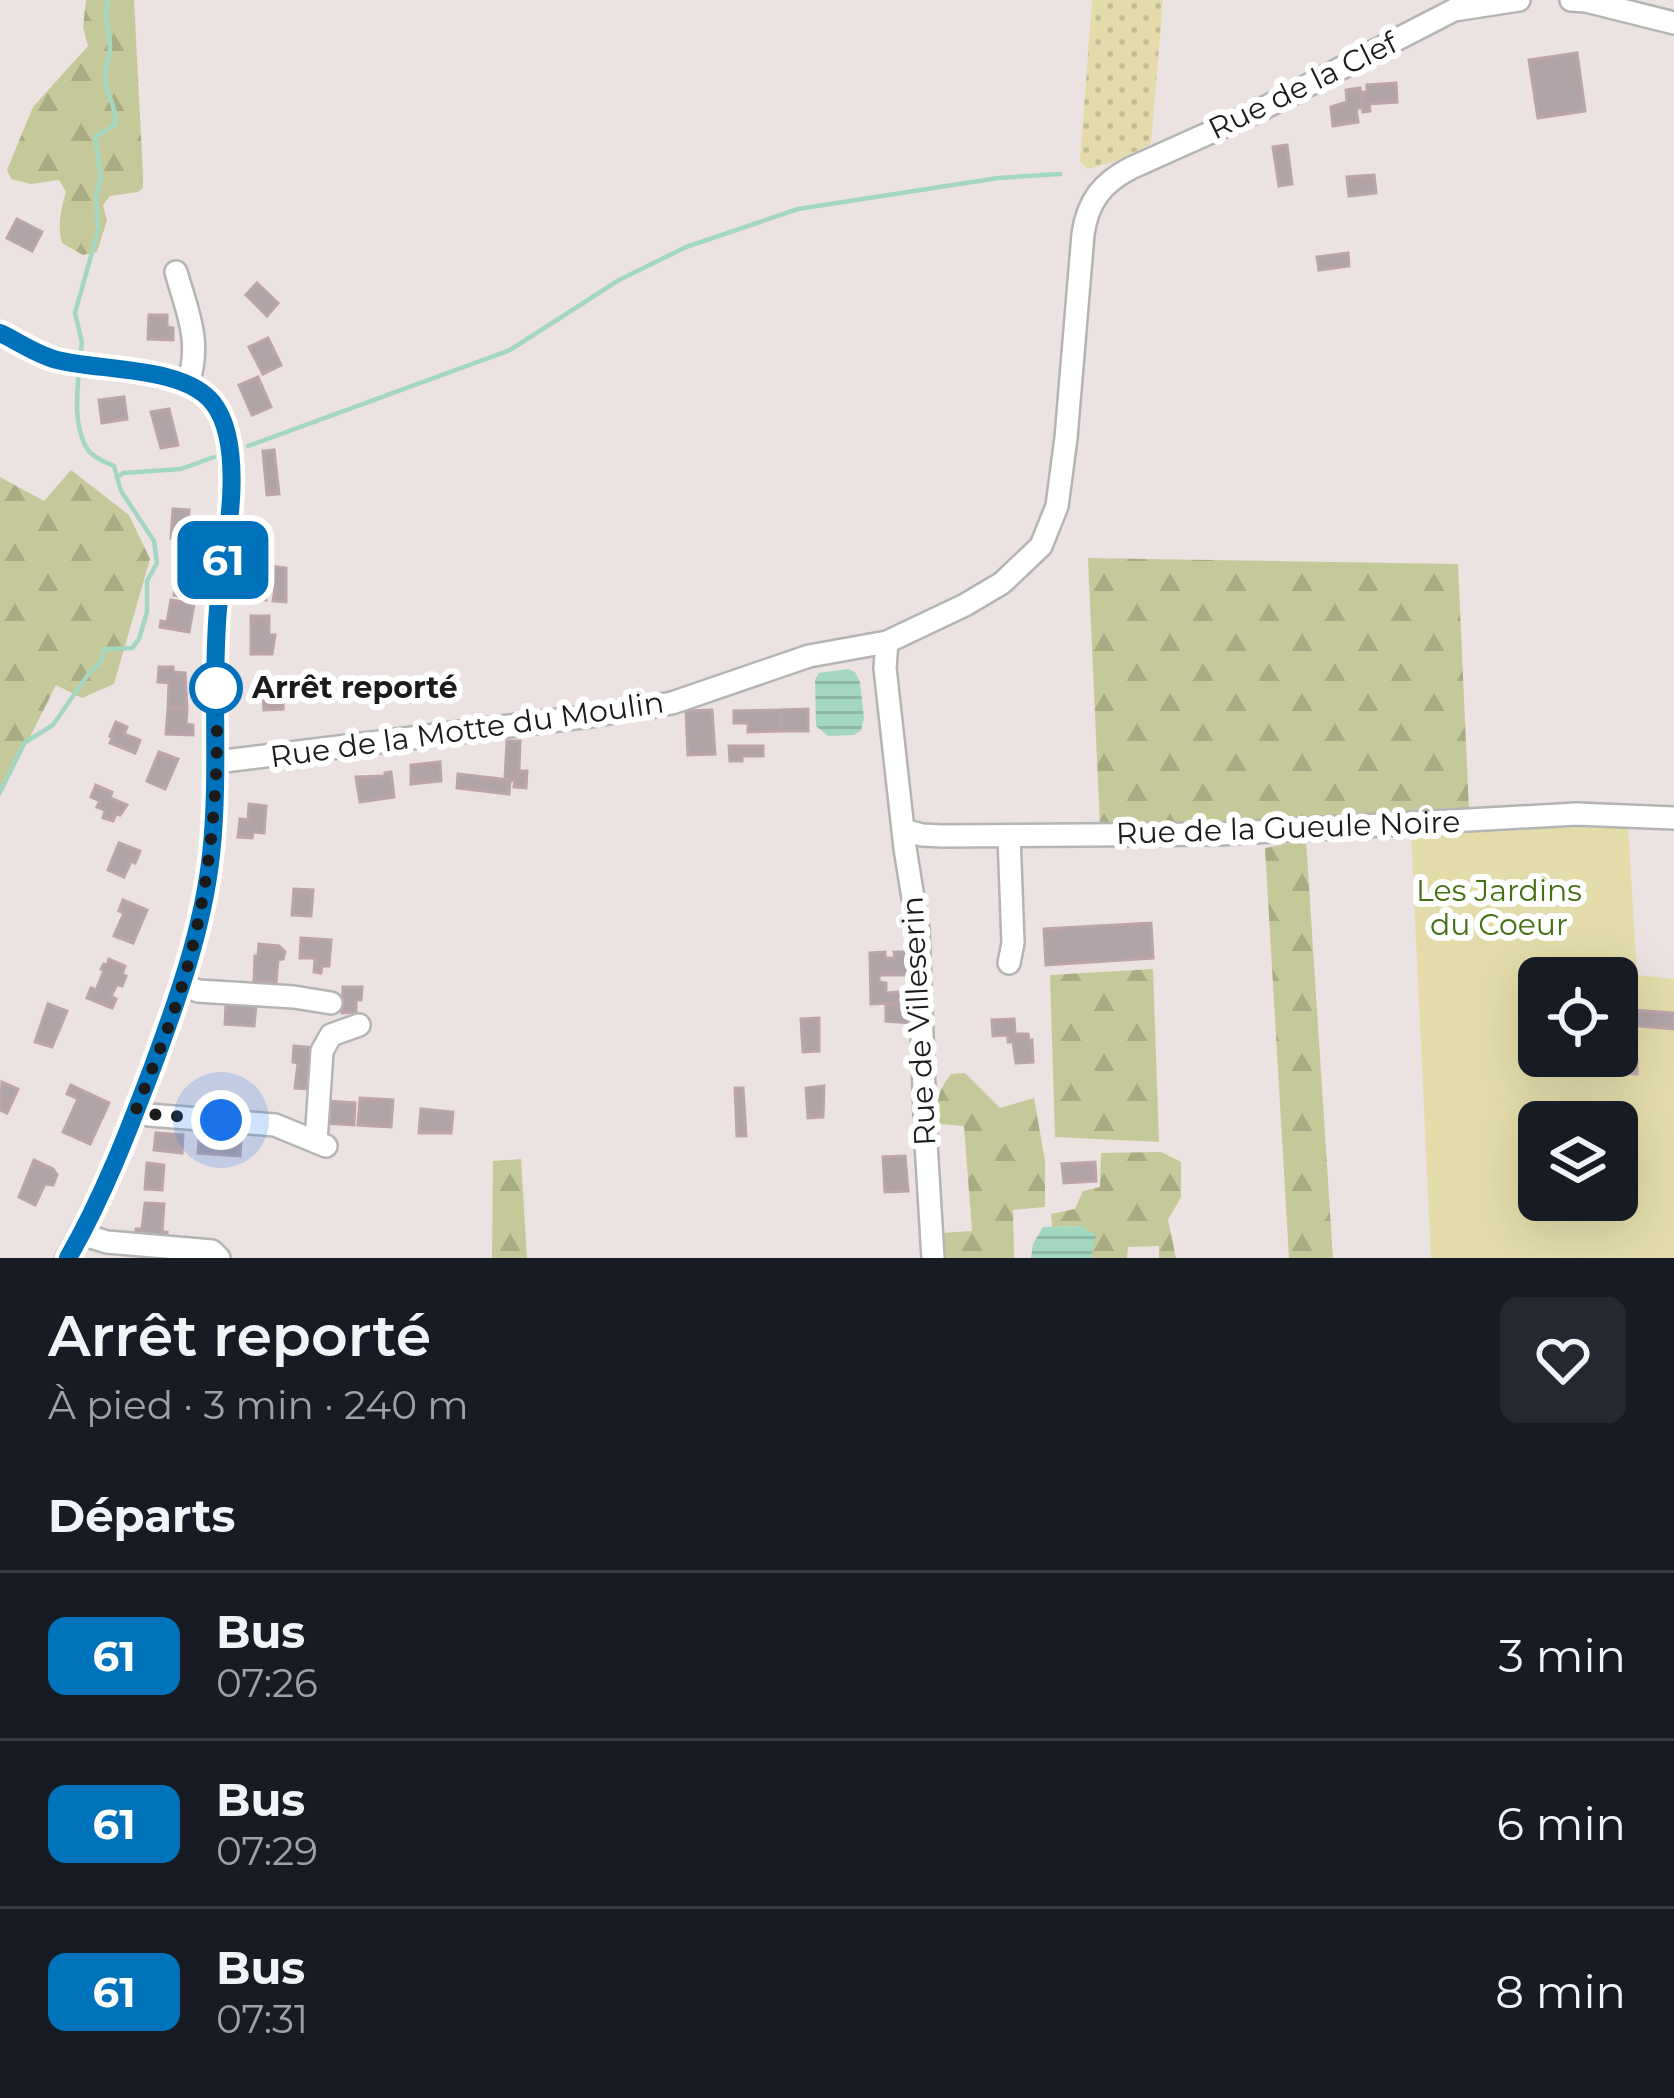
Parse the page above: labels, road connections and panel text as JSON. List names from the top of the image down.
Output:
{
  "streets": {
    "street": [
      "Rue de la Clef",
      "Rue de la Motte du Moulin",
      "Rue de la Gueule Noire",
      "Rue de Villeserin"
    ]
  },
  "crossings": [
    ["Rue de la Clef", "Rue de la Motte du Moulin"],
    ["Rue de la Motte du Moulin", "Rue de Villeserin"],
    ["Rue de la Gueule Noire", "Rue de Villeserin"]
  ],
  "parks": ["Les Jardins du Coeur"],
  "places": ["Arrêt reporté"],
  "lines": ["bus line 61"],
  "page": {
    "on_map": "61",
    "heading": [
      ["Arrêt reporté", "À pied · 3 min · 240 m"],
      "Départs"
    ],
    "list": [
      {
        "mark": "61",
        "name": "Bus",
        "note": "07:26",
        "value": "3 min"
      },
      {
        "mark": "61",
        "name": "Bus",
        "note": "07:29",
        "value": "6 min"
      },
      {
        "mark": "61",
        "name": "Bus",
        "note": "07:31",
        "value": "8 min"
      }
    ]
  }
}
